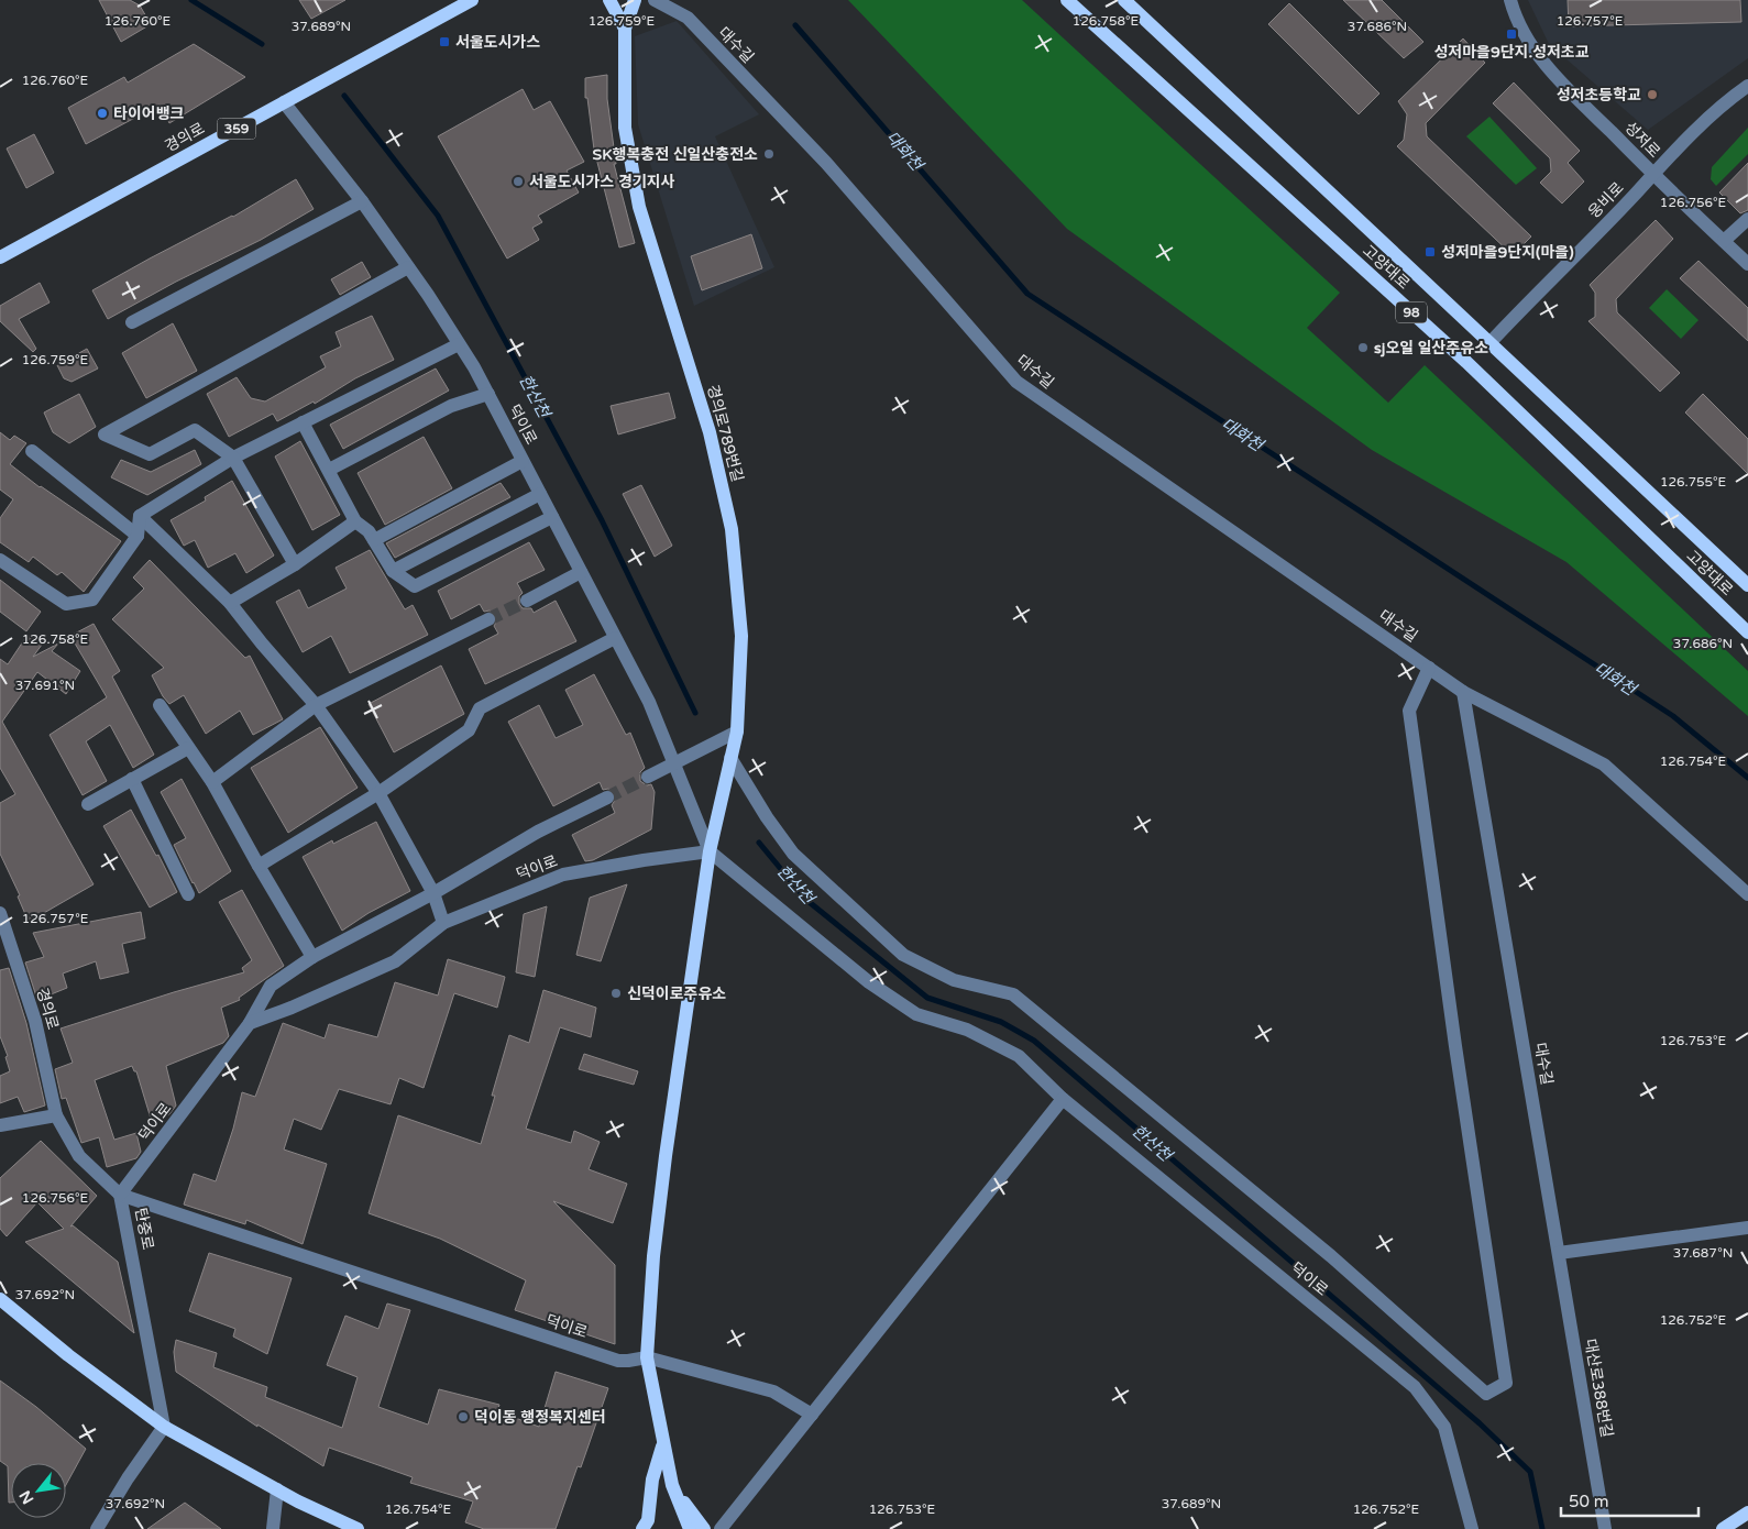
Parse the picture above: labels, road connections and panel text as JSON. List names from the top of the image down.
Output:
{
  "streets": {
    "main road": [
      "359",
      "경의로",
      "고양대로",
      "98",
      "경의로789번길"
    ],
    "street": [
      "대수길",
      "성저로",
      "웅비로",
      "덕이로",
      "탄중로",
      "대산로388번길"
    ]
  },
  "crossings": [
    ["대수길", "대산로388번길"],
    ["경의로", "덕이로"],
    ["경의로", "탄중로"],
    ["성저로", "웅비로"],
    ["웅비로", "고양대로"],
    ["덕이로", "경의로789번길"],
    ["덕이로", "탄중로"]
  ],
  "water": ["대화천", "한산천"],
  "places": {
    "transit": ["성저마을9단지.성저초교", "서울도시가스", "성저마을9단지(마을)"],
    "other": [
      "성저초등학교",
      "타이어뱅크",
      "SK행복충전 신일산충전소",
      "서울도시가스 경기지사",
      "sj오일 일산주유소",
      "신덕이로주유소",
      "덕이동 행정복지센터"
    ]
  },
  "scale_bar": "50 m",
  "north": "bottom left",
  "coordinates": [
    "126.760°E",
    "126.759°E",
    "126.758°E",
    "126.757°E",
    "37.689°N",
    "37.686°N",
    "126.756°E",
    "126.755°E",
    "37.691°N",
    "126.754°E",
    "126.753°E",
    "37.687°N",
    "37.692°N",
    "126.752°E"
  ]
}
